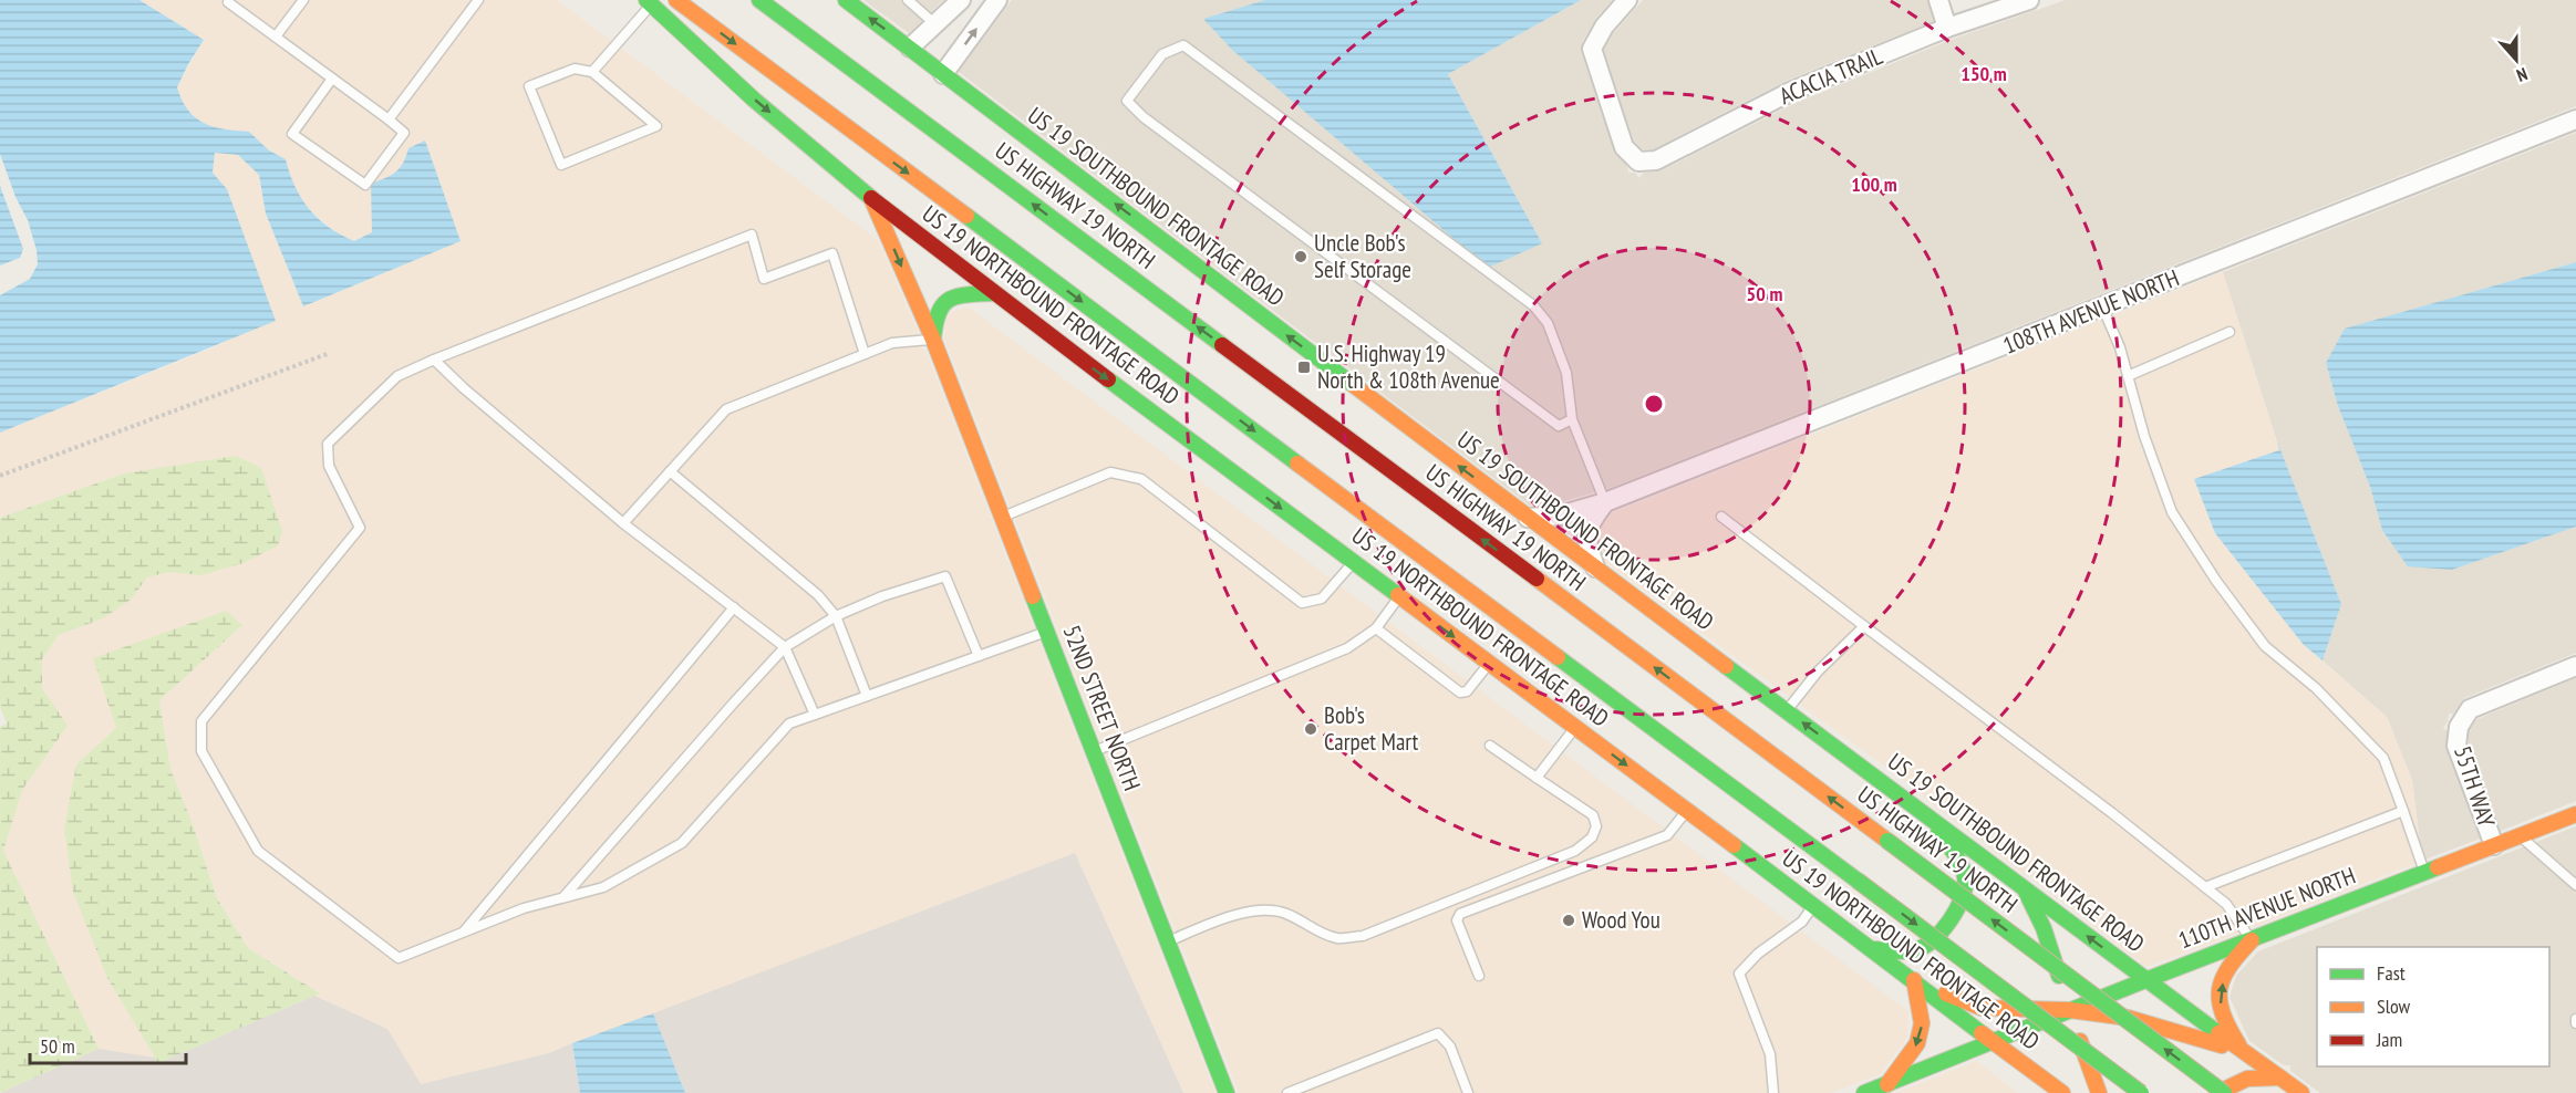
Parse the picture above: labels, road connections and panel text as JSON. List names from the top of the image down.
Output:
{
  "streets": {
    "main road": [
      "US HIGHWAY 19 NORTH",
      "US 19 SOUTHBOUND FRONTAGE ROAD",
      "US 19 NORTHBOUND FRONTAGE ROAD",
      "52ND STREET NORTH",
      "110TH AVENUE NORTH"
    ],
    "street": ["ACACIA TRAIL", "108TH AVENUE NORTH", "55TH WAY"]
  },
  "crossings": [
    ["US 19 SOUTHBOUND FRONTAGE ROAD", "108TH AVENUE NORTH"],
    ["US 19 SOUTHBOUND FRONTAGE ROAD", "110TH AVENUE NORTH"],
    ["US 19 NORTHBOUND FRONTAGE ROAD", "52ND STREET NORTH"],
    ["US 19 NORTHBOUND FRONTAGE ROAD", "110TH AVENUE NORTH"],
    ["55TH WAY", "110TH AVENUE NORTH"]
  ],
  "places": {
    "other": ["Uncle Bob's Self Storage", "Bob's Carpet Mart", "Wood You"],
    "transit": ["U.S. Highway 19 North & 108th Avenue"]
  },
  "legend": ["Fast", "Slow", "Jam"],
  "scale_bar": "50 m",
  "north": "bottom",
  "rings": ["150 m", "100 m", "50 m"]
}
